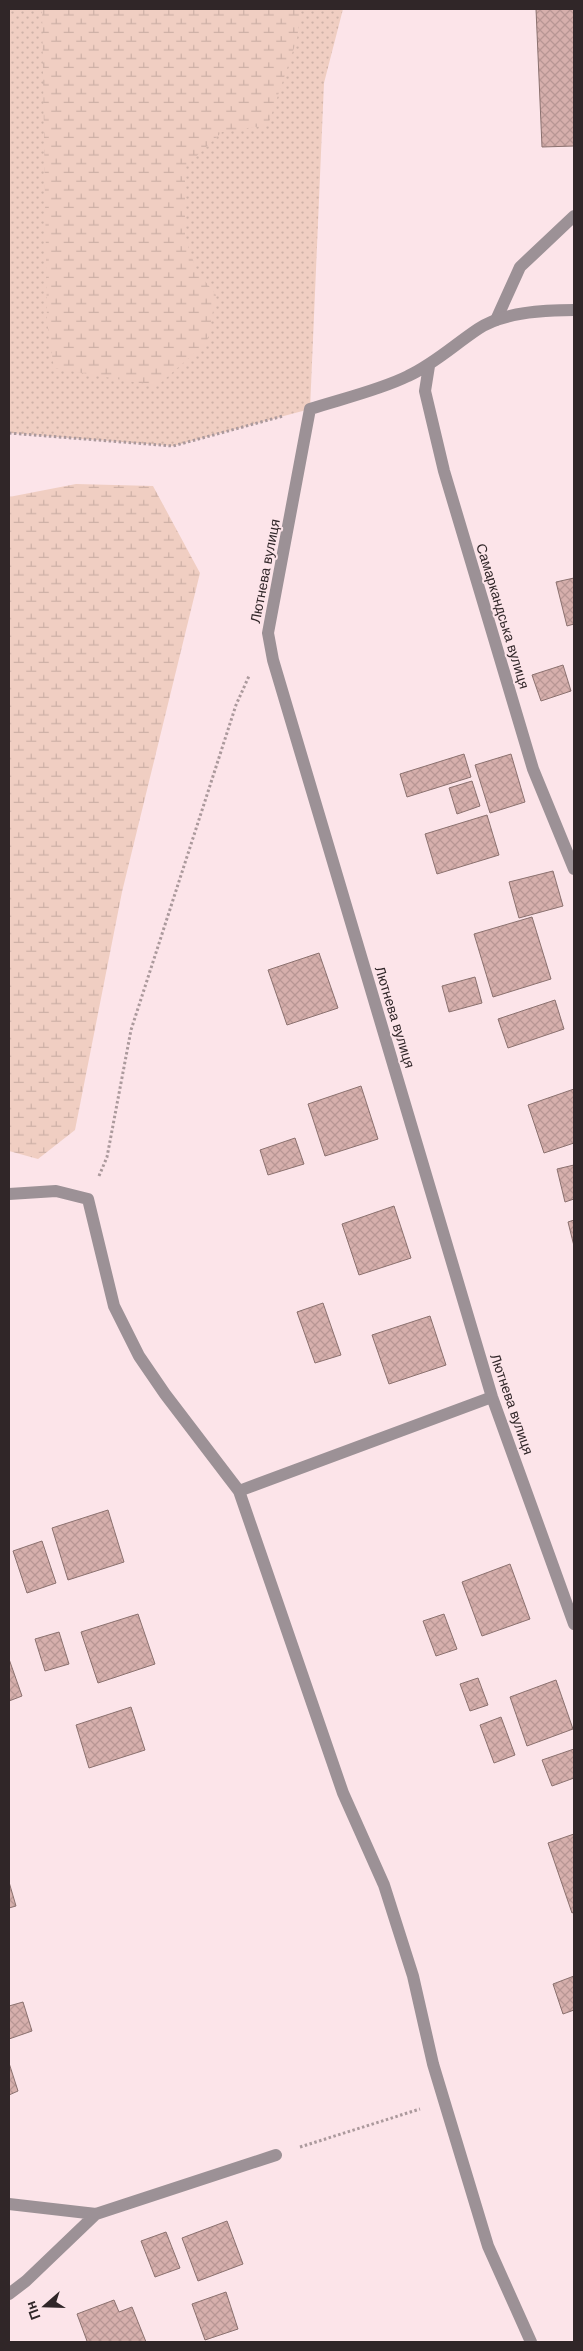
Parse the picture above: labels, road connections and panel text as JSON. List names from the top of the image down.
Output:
{
  "streets": {
    "street": ["Лютнева вулиця", "Самаркандська вулиця"]
  },
  "north": "left"
}
